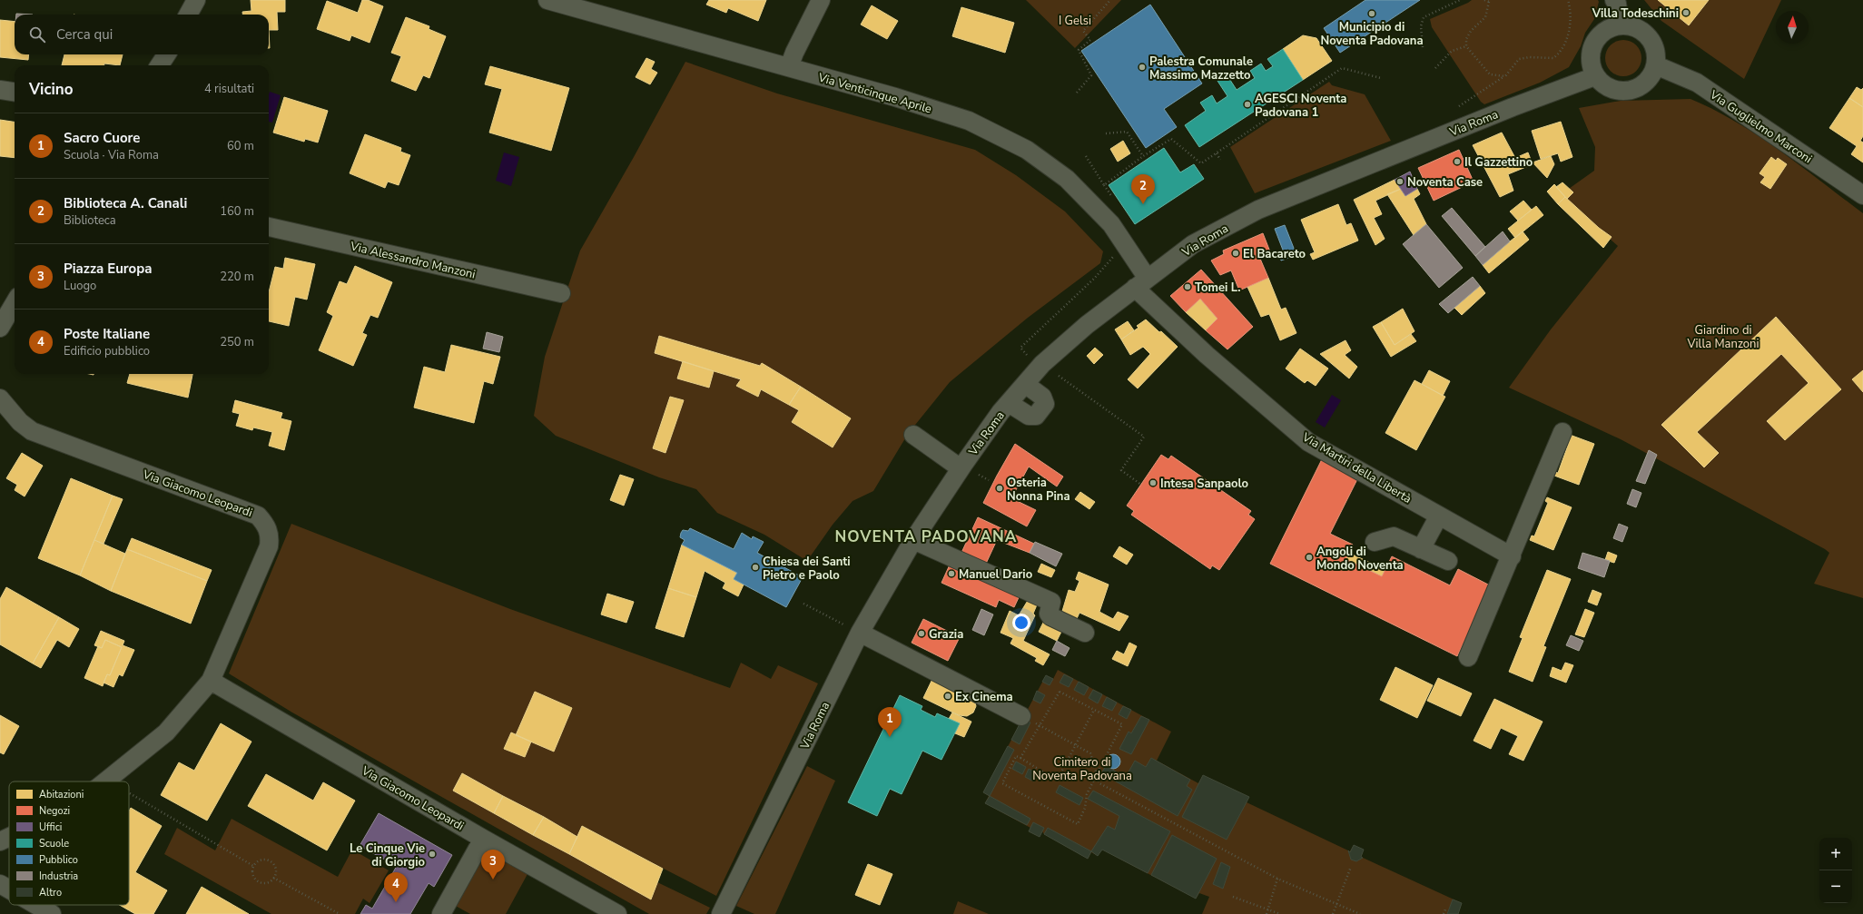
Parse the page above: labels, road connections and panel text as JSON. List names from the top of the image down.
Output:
{
  "streets": {
    "street": [
      "Via Venticinque Aprile",
      "Via Roma",
      "Via Guglielmo Marconi",
      "Via Alessandro Manzoni",
      "Via Martiri della Libertà",
      "Via Giacomo Leopardi"
    ]
  },
  "crossings": [
    ["Via Venticinque Aprile", "Via Roma"],
    ["Via Venticinque Aprile", "Via Martiri della Libertà"],
    ["Via Roma", "Via Guglielmo Marconi"],
    ["Via Roma", "Via Martiri della Libertà"]
  ],
  "districts": ["NOVENTA PADOVANA"],
  "parks": ["I Gelsi", "Giardino di Villa Manzoni", "Cimitero di Noventa Padovana"],
  "places": [
    "Villa Todeschini",
    "Municipio di Noventa Padovana",
    "Palestra Comunale Massimo Mazzetto",
    "AGESCI Noventa Padovana 1",
    "Il Gazzettino",
    "Noventa Case",
    "El Bacareto",
    "Tomei L.",
    "Intesa Sanpaolo",
    "Osteria Nonna Pina",
    "Angoli di Mondo Noventa",
    "Chiesa dei Santi Pietro e Paolo",
    "Manuel Dario",
    "Grazia",
    "Ex Cinema",
    "Le Cinque Vie di Giorgio"
  ],
  "legend": [
    "Abitazioni",
    "Negozi",
    "Uffici",
    "Scuole",
    "Pubblico",
    "Industria",
    "Altro"
  ],
  "north": "top",
  "page": {
    "search": "Cerca qui",
    "heading": ["Vicino", "4 risultati"],
    "list": [
      {
        "mark": "1",
        "name": "Sacro Cuore",
        "note": "Scuola · Via Roma",
        "value": "60 m"
      },
      {
        "mark": "2",
        "name": "Biblioteca A. Canali",
        "note": "Biblioteca",
        "value": "160 m"
      },
      {
        "mark": "3",
        "name": "Piazza Europa",
        "note": "Luogo",
        "value": "220 m"
      },
      {
        "mark": "4",
        "name": "Poste Italiane",
        "note": "Edificio pubblico",
        "value": "250 m"
      }
    ],
    "pins": [
      "2",
      "1",
      "3",
      "4"
    ],
    "map_buttons": ["+", "−"]
  }
}
